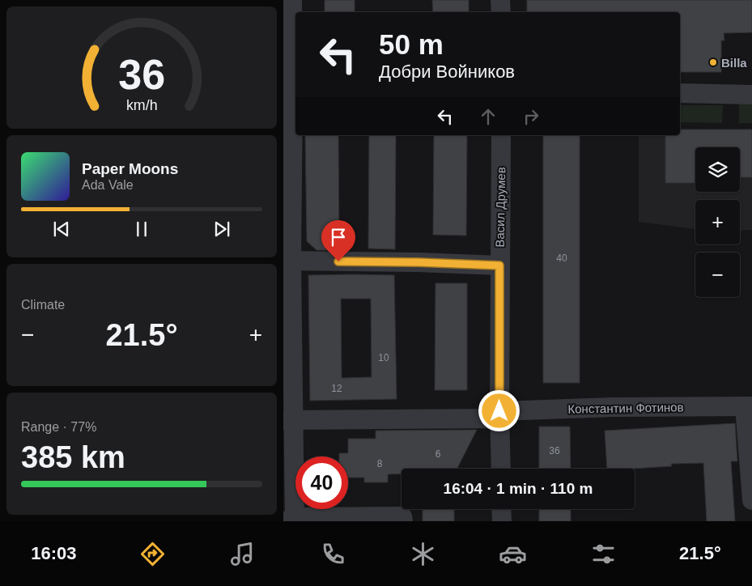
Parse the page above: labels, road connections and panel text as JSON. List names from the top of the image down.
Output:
{
  "streets": {
    "street": ["Васил Друмев", "Константин Фотинов"]
  },
  "crossings": [
    ["Васил Друмев", "Константин Фотинов"]
  ],
  "places": ["Billa"],
  "house_numbers": [
    "40",
    "10",
    "12",
    "36",
    "6",
    "8"
  ],
  "page": {
    "turn": ["50 m", "Добри Войников"],
    "map_buttons": ["+", "−"],
    "song": ["Paper Moons", "Ada Vale"],
    "tile": [
      "Climate",
      ["Range · 77%", "385 km"]
    ],
    "heat": ["−", "21.5°", "+"],
    "limit": "40",
    "trip": "16:04 · 1 min · 110 m",
    "tabs": ["16:03", "21.5°"],
    "gauge": ["36", "km/h"]
  }
}
